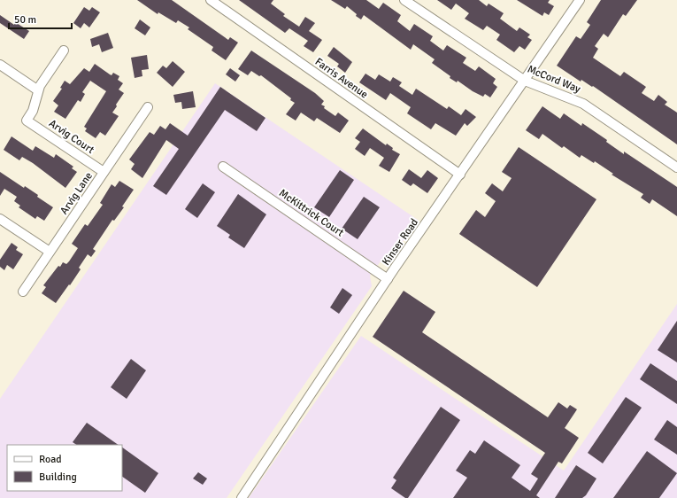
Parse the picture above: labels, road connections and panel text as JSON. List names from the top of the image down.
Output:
{
  "streets": {
    "street": [
      "Farris Avenue",
      "McCord Way",
      "Arvig Court",
      "Arvig Lane",
      "McKittrick Court",
      "Kinser Road"
    ]
  },
  "crossings": [
    ["Farris Avenue", "Kinser Road"],
    ["McCord Way", "Kinser Road"],
    ["Arvig Court", "Arvig Lane"],
    ["McKittrick Court", "Kinser Road"]
  ],
  "legend": ["Road", "Building"],
  "scale_bar": "50 m"
}
